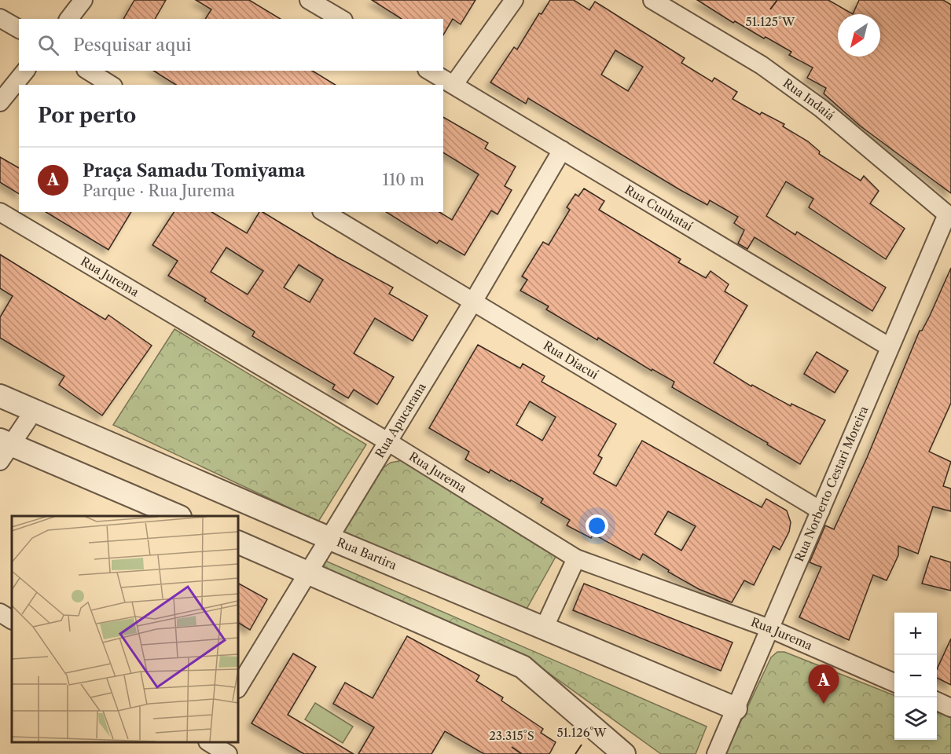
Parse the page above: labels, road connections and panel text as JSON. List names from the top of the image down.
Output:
{
  "streets": {
    "street": [
      "Rua Indaiá",
      "Rua Cunhataí",
      "Rua Jurema",
      "Rua Diacuí",
      "Rua Apucarana",
      "Rua Norberto Cestari Moreira",
      "Rua Bartira"
    ]
  },
  "crossings": [
    ["Rua Indaiá", "Rua Norberto Cestari Moreira"],
    ["Rua Cunhataí", "Rua Apucarana"],
    ["Rua Cunhataí", "Rua Norberto Cestari Moreira"],
    ["Rua Jurema", "Rua Apucarana"],
    ["Rua Jurema", "Rua Norberto Cestari Moreira"],
    ["Rua Diacuí", "Rua Apucarana"],
    ["Rua Diacuí", "Rua Norberto Cestari Moreira"],
    ["Rua Apucarana", "Rua Bartira"],
    ["Rua Norberto Cestari Moreira", "Rua Bartira"]
  ],
  "north": "bottom left",
  "page": {
    "search": "Pesquisar aqui",
    "heading": "Por perto",
    "list": [
      {
        "mark": "A",
        "name": "Praça Samadu Tomiyama",
        "note": "Parque · Rua Jurema",
        "value": "110 m"
      }
    ],
    "map_buttons": ["+", "−"],
    "pins": "A"
  },
  "coordinates": ["51.125°W", "51.126°W", "23.315°S"]
}
